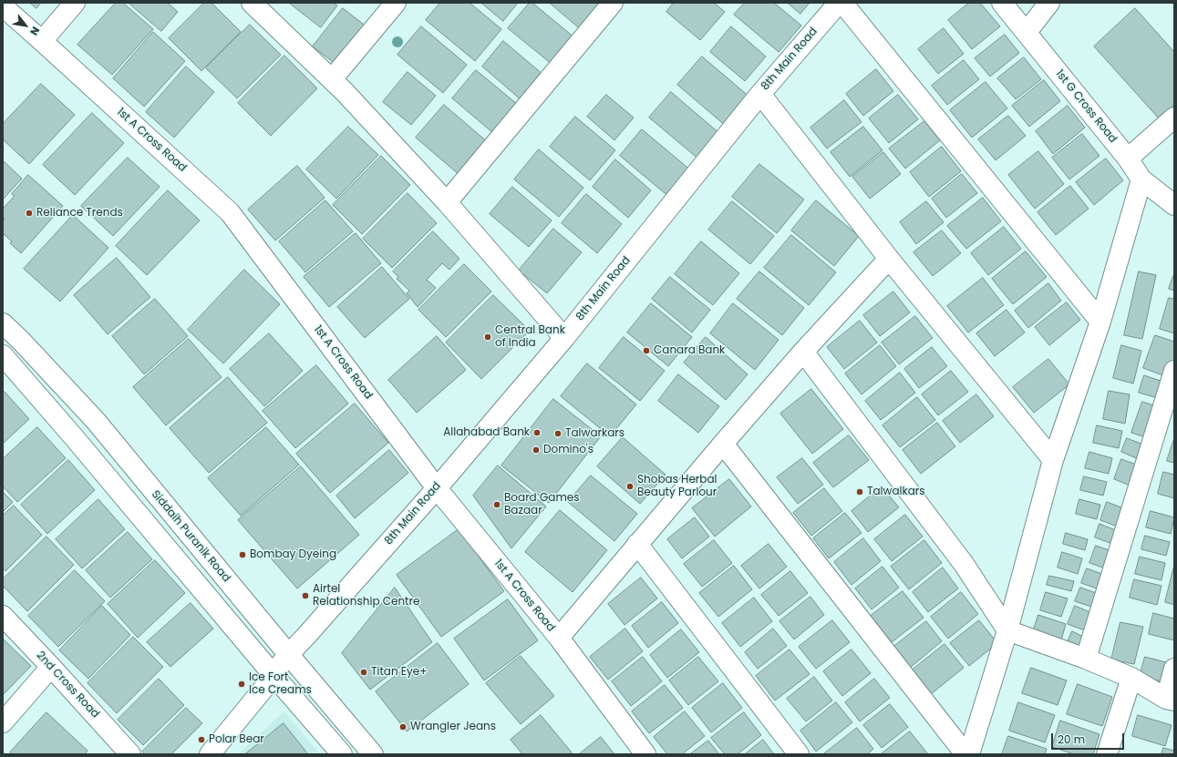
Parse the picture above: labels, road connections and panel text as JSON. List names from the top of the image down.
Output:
{
  "streets": {
    "street": [
      "8th Main Road",
      "1st G Cross Road",
      "1st A Cross Road",
      "Siddaih Puranik Road",
      "2nd Cross Road"
    ]
  },
  "crossings": [
    ["8th Main Road", "1st A Cross Road"],
    ["8th Main Road", "Siddaih Puranik Road"]
  ],
  "places": [
    "Reliance Trends",
    "Central Bank of India",
    "Canara Bank",
    "Allahabad Bank",
    "Talwarkars",
    "Domino's",
    "Shobas Herbal Beauty Parlour",
    "Talwalkars",
    "Board Games Bazaar",
    "Bombay Dyeing",
    "Airtel Relationship Centre",
    "Titan Eye+",
    "Ice Fort Ice Creams",
    "Wrangler Jeans",
    "Polar Bear"
  ],
  "scale_bar": "20 m",
  "north": "bottom right"
}
